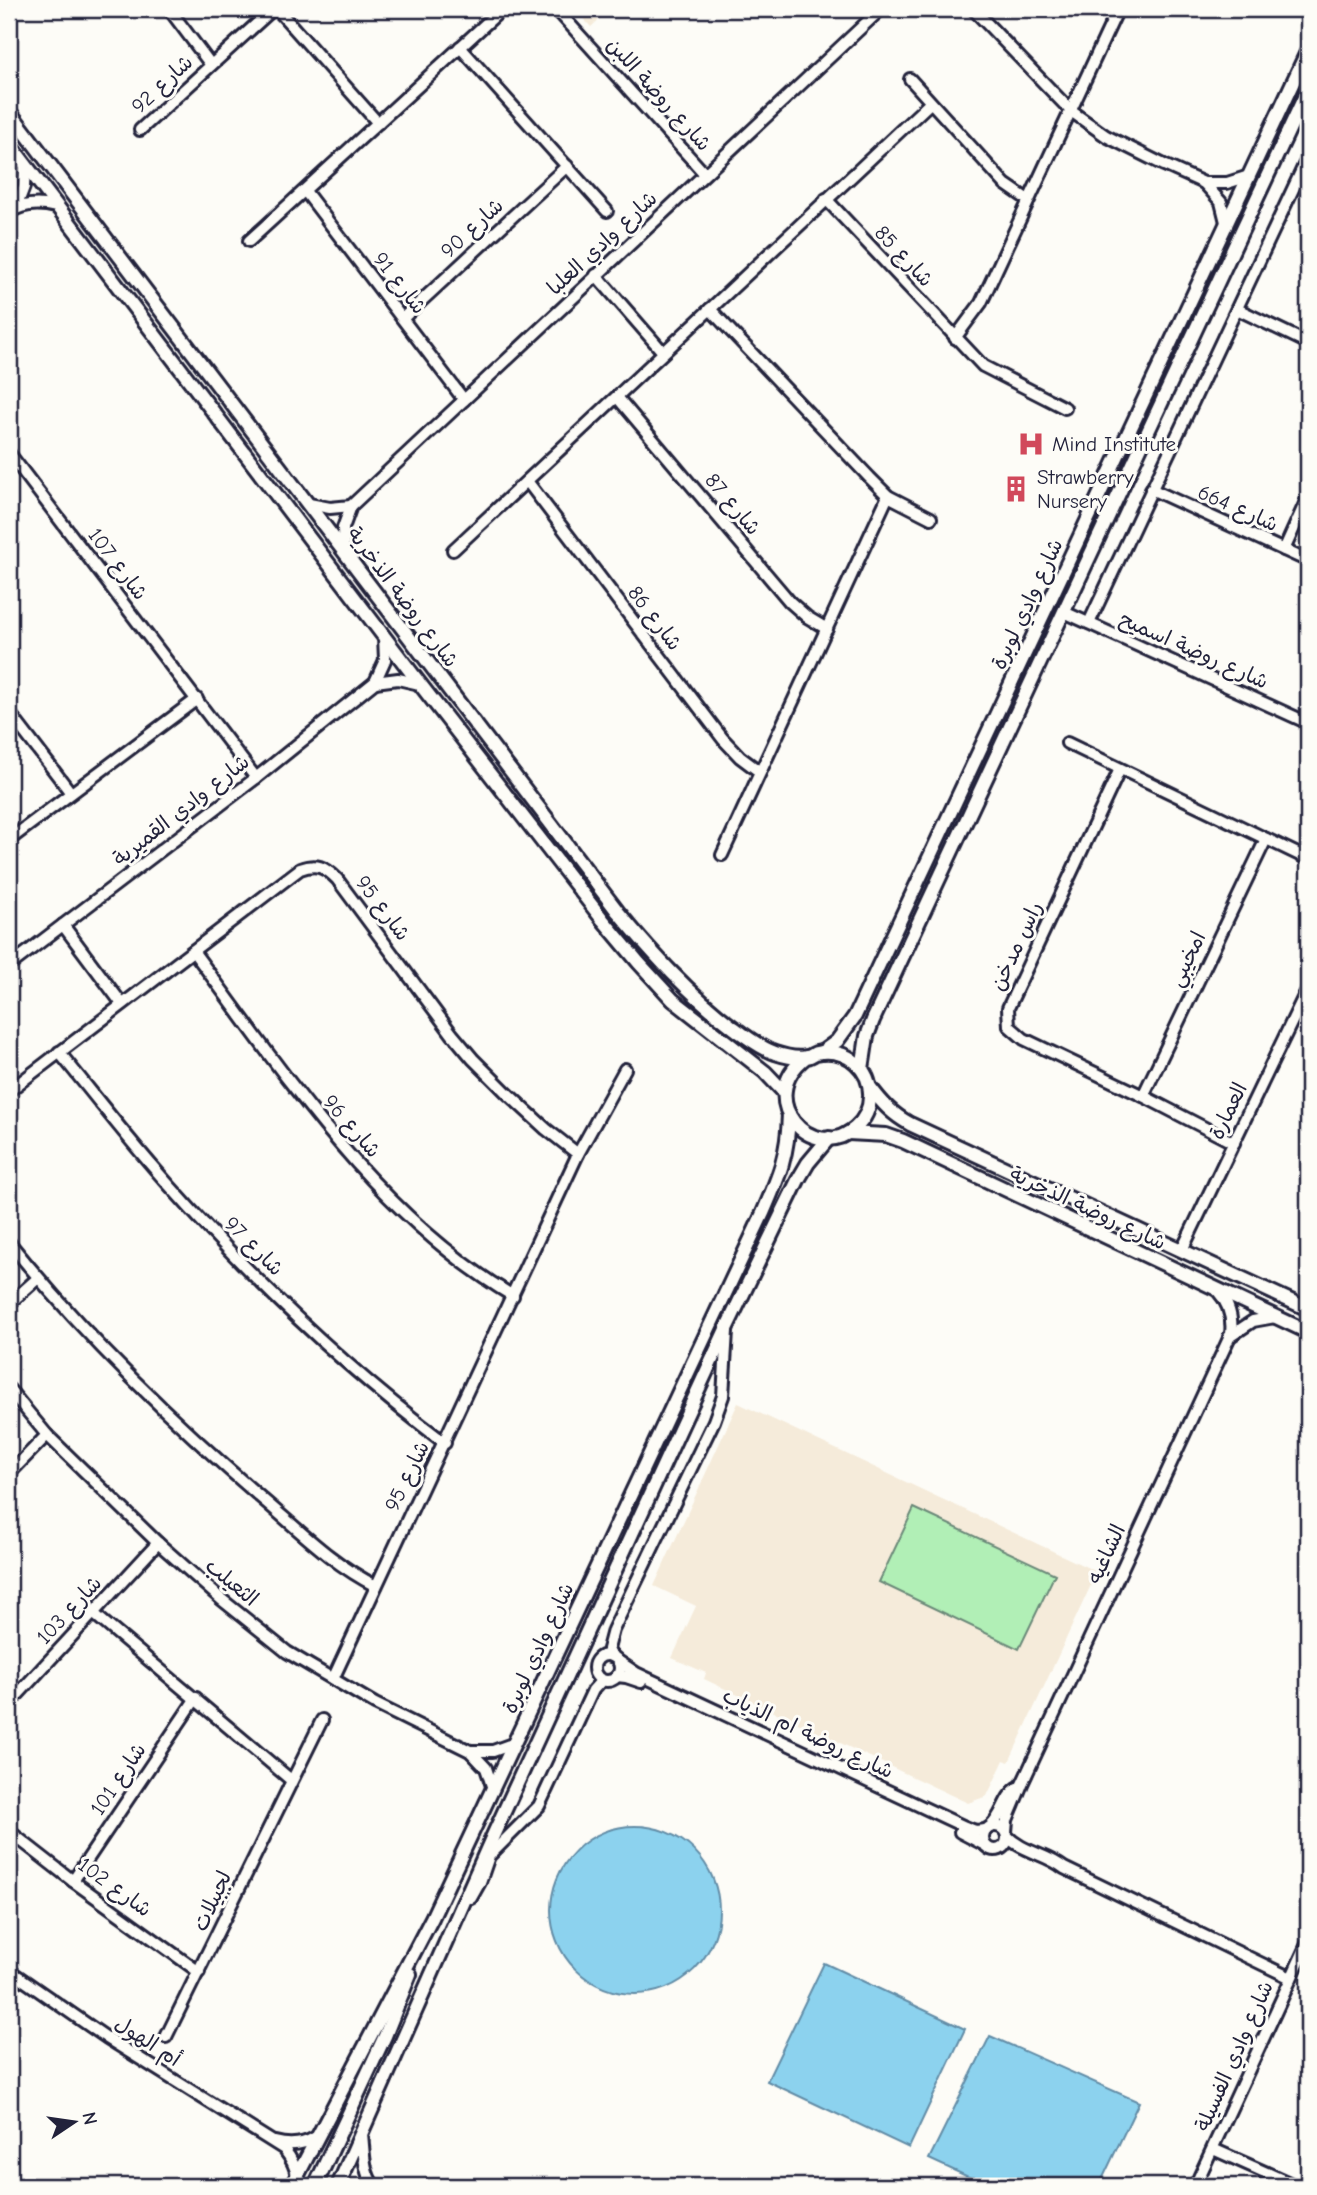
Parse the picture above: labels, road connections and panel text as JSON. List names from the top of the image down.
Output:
{
  "streets": {
    "street": [
      "شارع 92",
      "شارع روضة اللبن",
      "شارع 90",
      "شارع وادي العلبا",
      "شارع 85",
      "شارع 91",
      "شارع 87",
      "شارع 664",
      "شارع 107",
      "شارع روضة الذخرية",
      "شارع وادي لوبرة",
      "شارع 86",
      "شارع روضة اسميح",
      "شارع وادي القميرية",
      "شارع 95",
      "راس مدخن",
      "امخيبي",
      "العمارة",
      "شارع 96",
      "شارع 97",
      "الشاغيه",
      "الثعيلب",
      "شارع 103",
      "شارع روضة ام الذياب",
      "شارع 101",
      "شارع 102",
      "لجبيلات",
      "أم الهول",
      "شارع وادي الفسيلة"
    ]
  },
  "crossings": [
    ["شارع روضة اللبن", "شارع وادي العلبا"],
    ["شارع 90", "شارع 91"],
    ["شارع وادي العلبا", "شارع 91"],
    ["شارع 107", "شارع وادي القميرية"],
    ["شارع روضة الذخرية", "شارع وادي لوبرة"],
    ["شارع روضة الذخرية", "العمارة"],
    ["شارع روضة الذخرية", "الشاغيه"],
    ["شارع وادي لوبرة", "شارع روضة اسميح"],
    ["شارع وادي لوبرة", "الثعيلب"],
    ["شارع وادي لوبرة", "أم الهول"],
    ["شارع 95", "شارع 96"],
    ["شارع 95", "شارع 97"],
    ["شارع 95", "الثعيلب"],
    ["راس مدخن", "امخيبي"],
    ["راس مدخن", "العمارة"],
    ["الشاغيه", "شارع روضة ام الذياب"],
    ["الثعيلب", "شارع 103"],
    ["شارع 101", "شارع 102"],
    ["شارع 102", "لجبيلات"]
  ],
  "places": {
    "hospital": ["Mind Institute"],
    "building": ["Strawberry Nursery"]
  },
  "north": "right"
}
